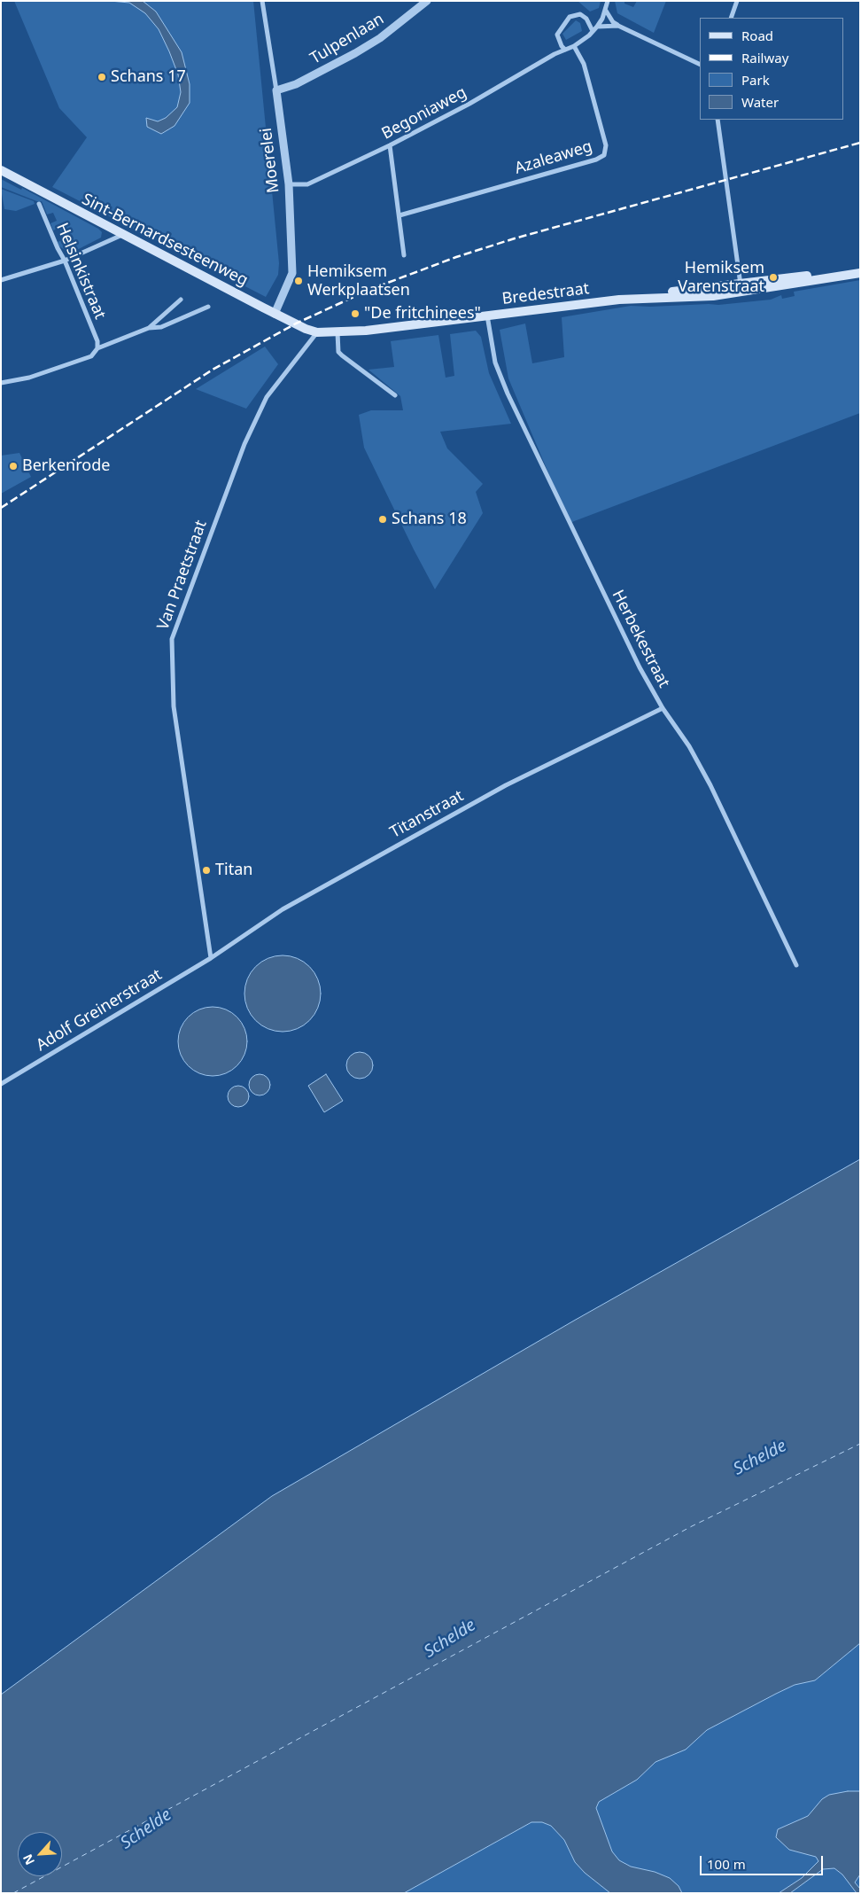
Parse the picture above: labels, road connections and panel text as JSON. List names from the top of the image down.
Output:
{
  "streets": {
    "main road": ["Sint-Bernardsesteenweg", "Bredestraat"],
    "street": [
      "Tulpenlaan",
      "Begoniaweg",
      "Azaleaweg",
      "Moerelei",
      "Helsinkistraat",
      "Van Praetstraat",
      "Herbekestraat",
      "Titanstraat",
      "Adolf Greinerstraat"
    ]
  },
  "crossings": [
    ["Tulpenlaan", "Moerelei"],
    ["Begoniaweg", "Azaleaweg"],
    ["Begoniaweg", "Moerelei"],
    ["Moerelei", "Sint-Bernardsesteenweg"],
    ["Sint-Bernardsesteenweg", "Bredestraat"],
    ["Sint-Bernardsesteenweg", "Van Praetstraat"],
    ["Bredestraat", "Van Praetstraat"],
    ["Bredestraat", "Herbekestraat"],
    ["Van Praetstraat", "Titanstraat"],
    ["Van Praetstraat", "Adolf Greinerstraat"],
    ["Herbekestraat", "Titanstraat"],
    ["Titanstraat", "Adolf Greinerstraat"]
  ],
  "water": ["Schelde"],
  "places": [
    "Schans 17",
    "Hemiksem Varenstraat",
    "Hemiksem Werkplaatsen",
    "\"De fritchinees\"",
    "Berkenrode",
    "Schans 18",
    "Titan"
  ],
  "legend": [
    "Road",
    "Railway",
    "Park",
    "Water"
  ],
  "scale_bar": "100 m",
  "north": "bottom left"
}
